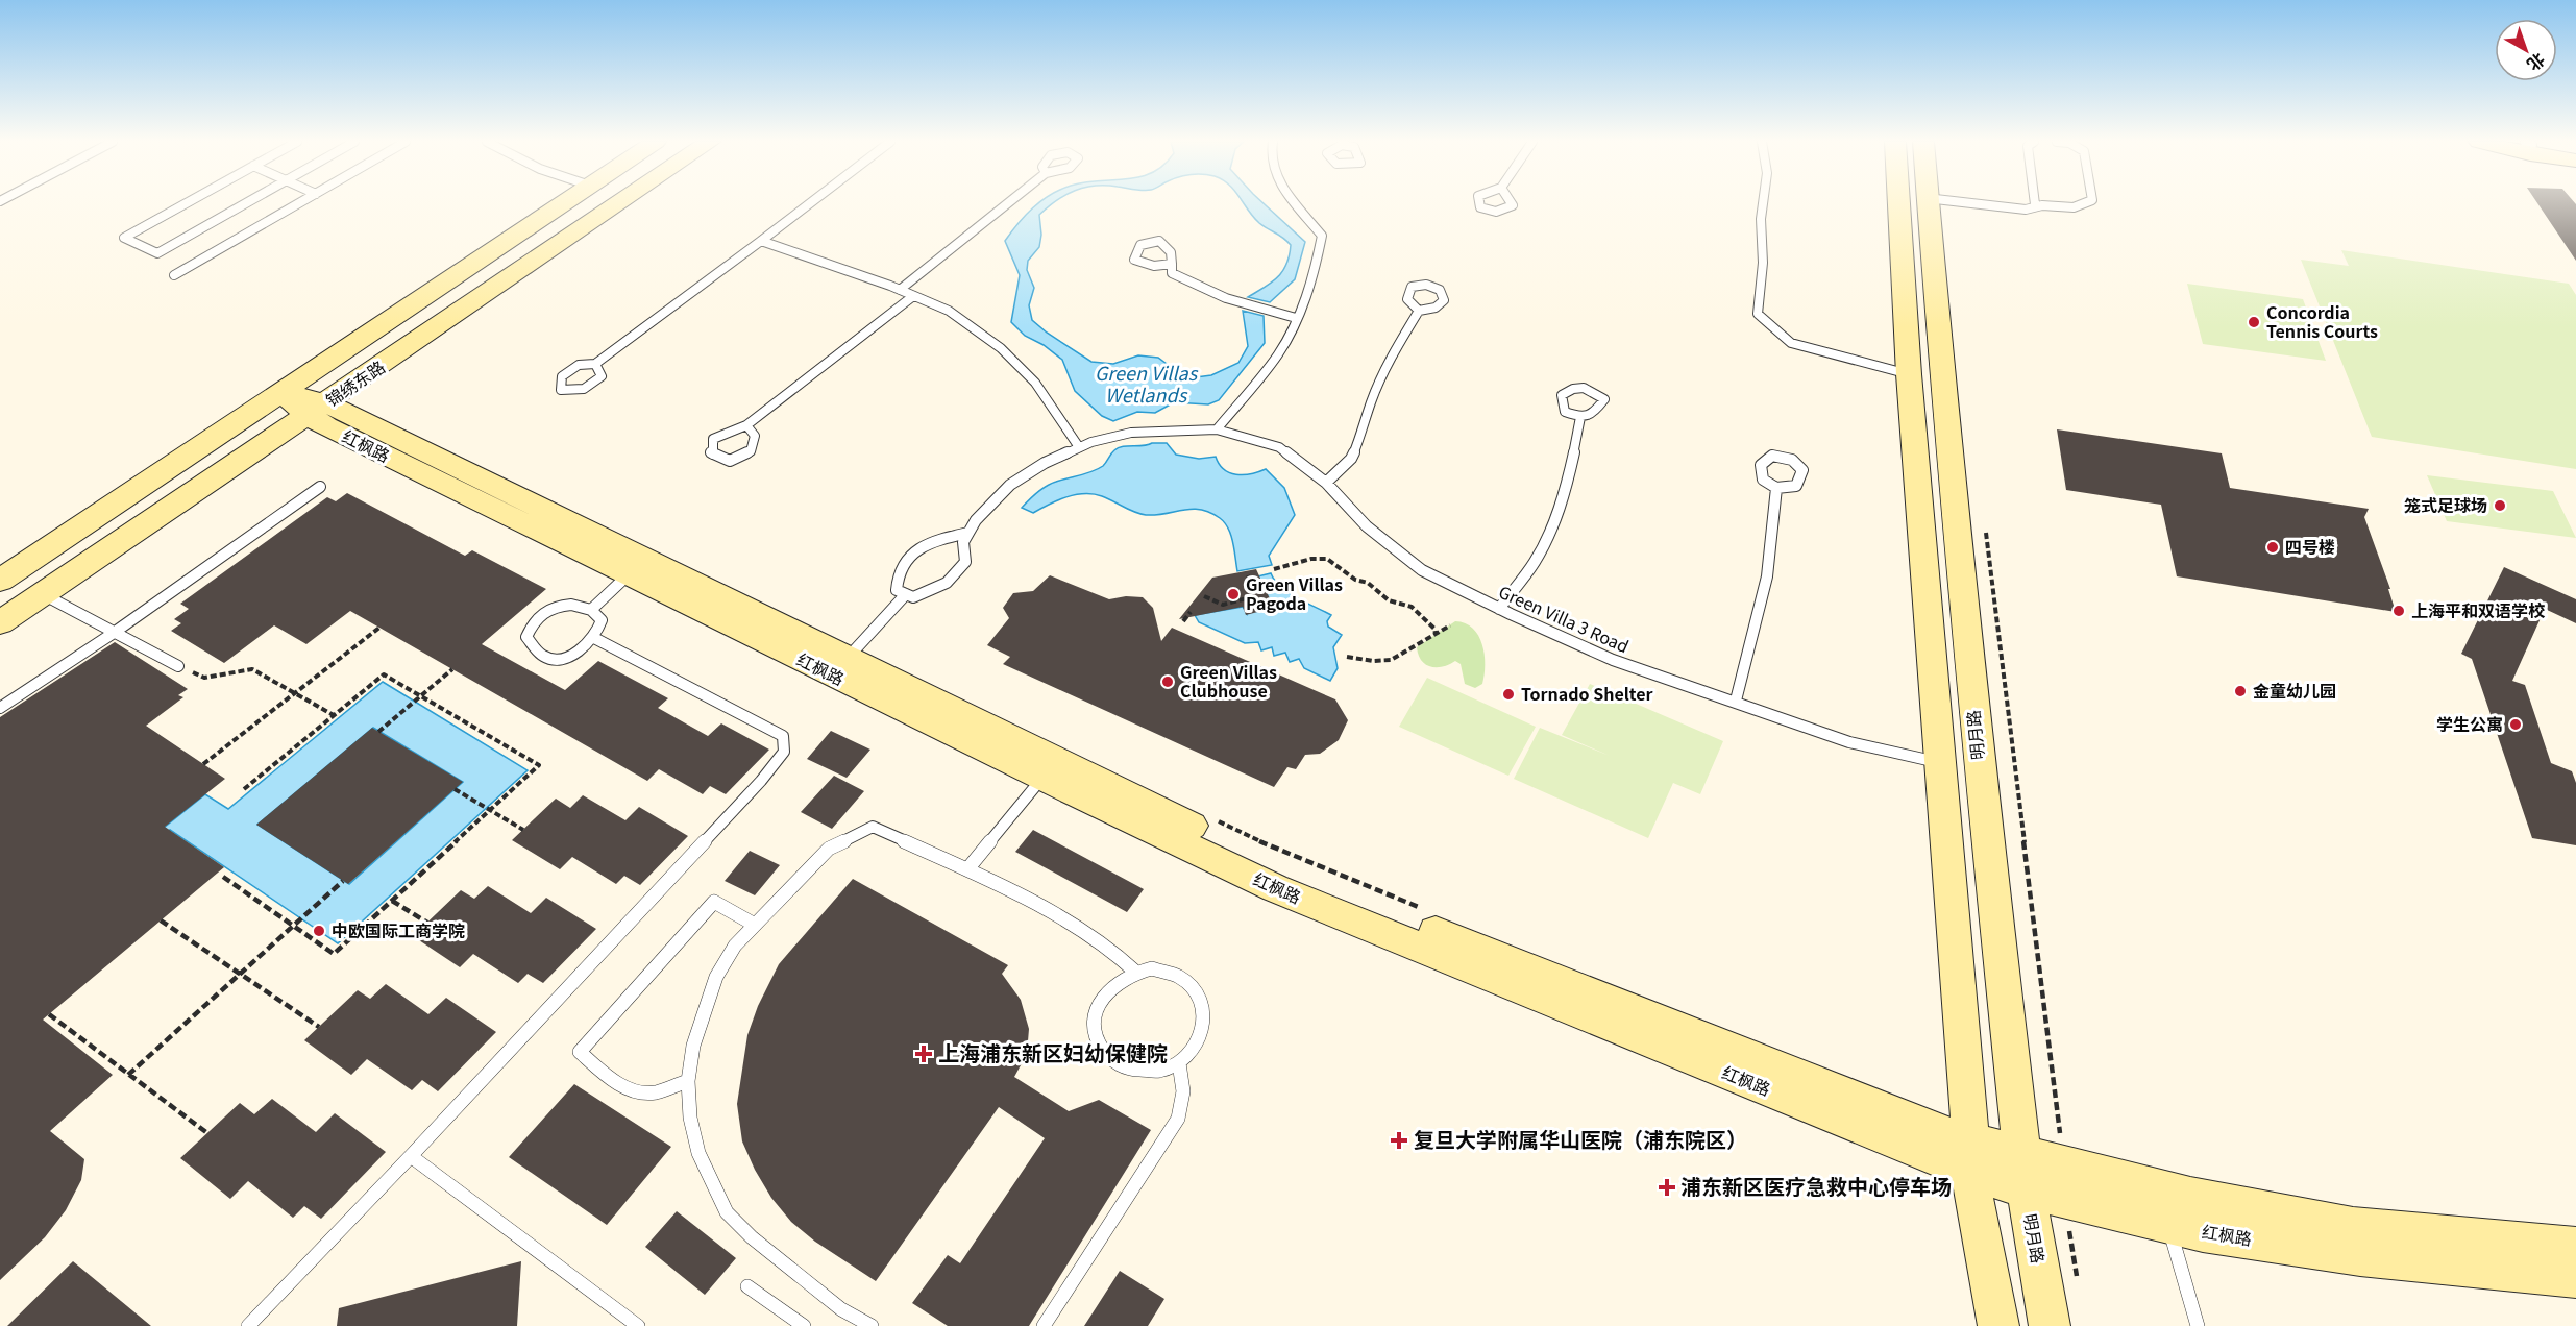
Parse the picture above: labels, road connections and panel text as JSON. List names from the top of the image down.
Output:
{
  "streets": {
    "street": ["锦绣东路", "红枫路", "明月路"],
    "lane": ["Green Villa 3 Road"]
  },
  "crossings": [
    ["锦绣东路", "红枫路"],
    ["红枫路", "明月路"]
  ],
  "water": ["Green Villas Wetlands"],
  "places": {
    "other": [
      "Concordia Tennis Courts",
      "笼式足球场",
      "四号楼",
      "Green Villas Pagoda",
      "上海平和双语学校",
      "Green Villas Clubhouse",
      "金童幼儿园",
      "Tornado Shelter",
      "学生公寓",
      "中欧国际工商学院"
    ],
    "health": ["上海浦东新区妇幼保健院", "复旦大学附属华山医院（浦东院区）", "浦东新区医疗急救中心停车场"]
  },
  "north": "bottom right"
}
